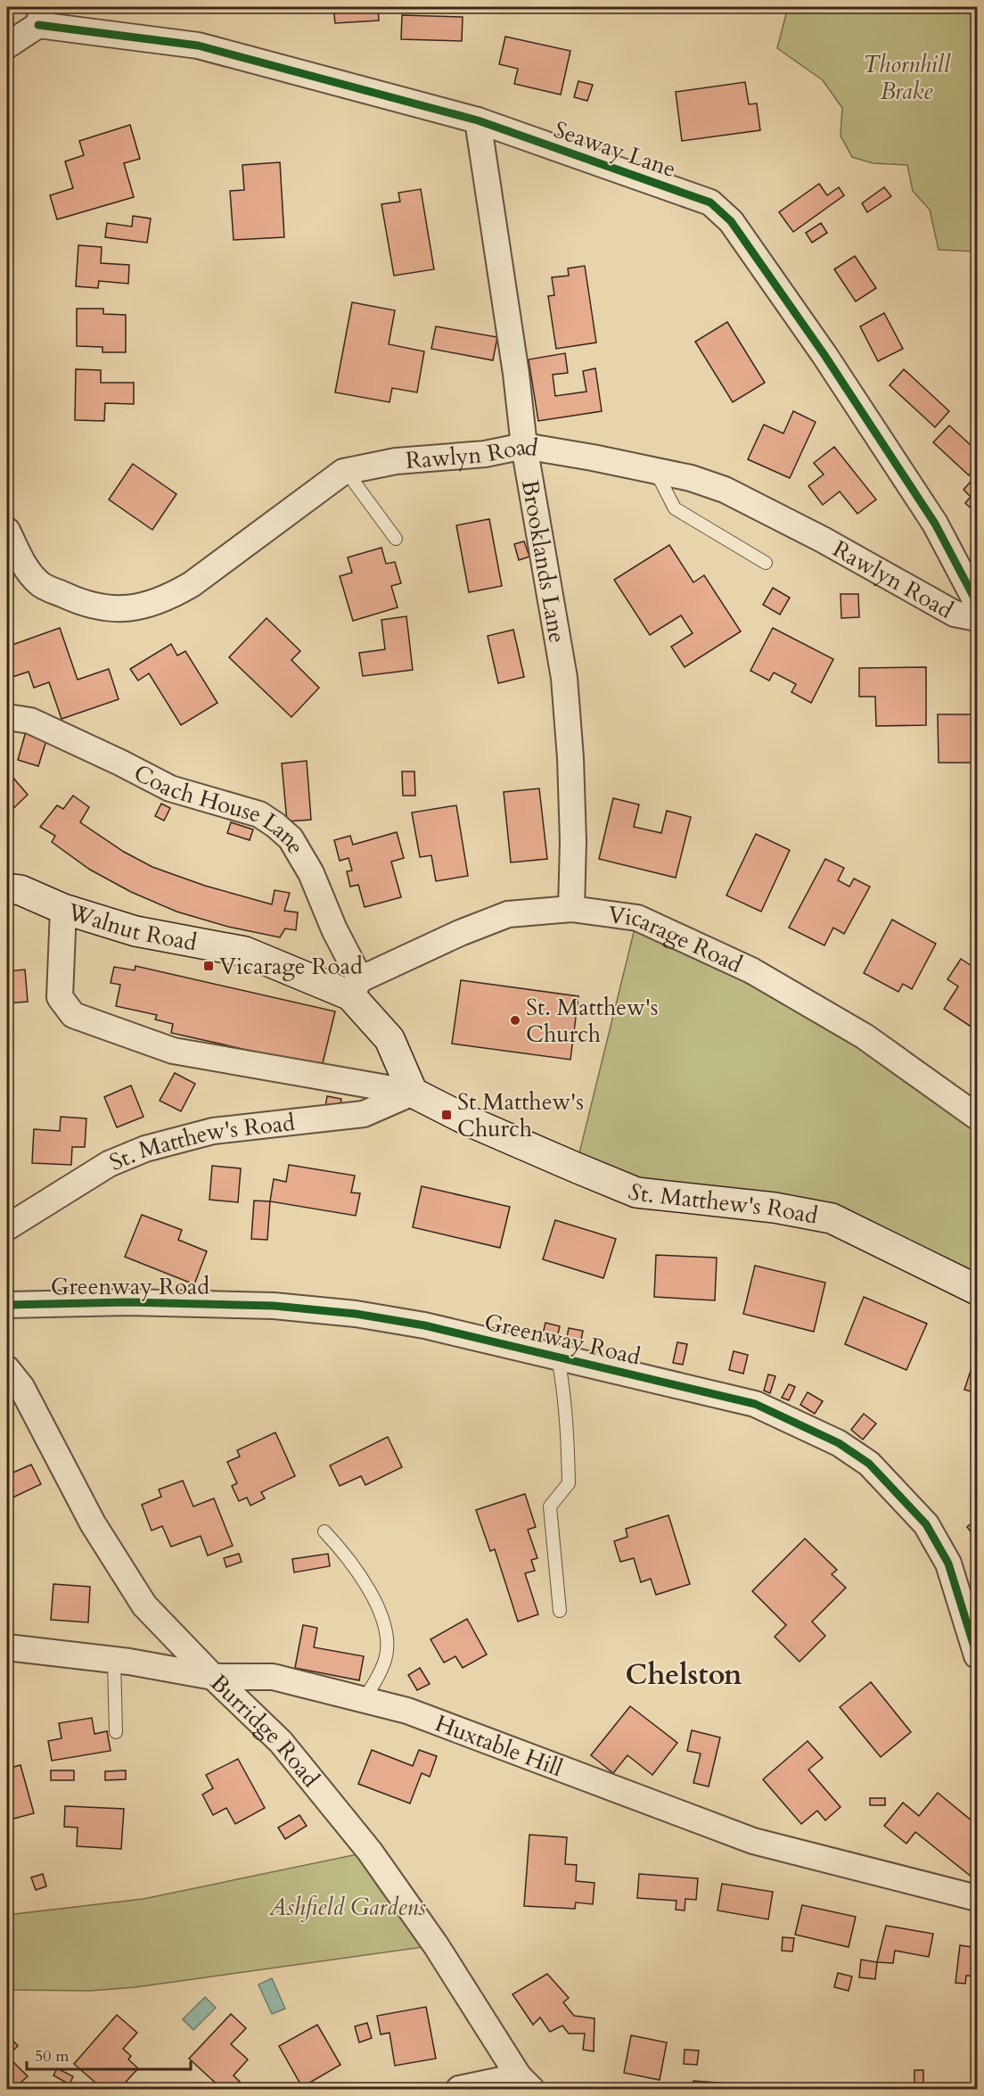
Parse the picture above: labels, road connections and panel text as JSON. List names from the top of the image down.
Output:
{
  "streets": {
    "street": [
      "Seaway Lane",
      "Rawlyn Road",
      "Brooklands Lane",
      "Coach House Lane",
      "Walnut Road",
      "Vicarage Road",
      "St. Matthew's Road",
      "Greenway Road",
      "Burridge Road",
      "Huxtable Hill"
    ]
  },
  "crossings": [
    ["Seaway Lane", "Brooklands Lane"],
    ["Rawlyn Road", "Brooklands Lane"],
    ["Brooklands Lane", "Vicarage Road"],
    ["Coach House Lane", "Walnut Road"],
    ["Coach House Lane", "Vicarage Road"],
    ["Walnut Road", "Vicarage Road"],
    ["Walnut Road", "St. Matthew's Road"],
    ["Burridge Road", "Huxtable Hill"]
  ],
  "districts": ["Chelston"],
  "parks": ["Thornhill Brake", "Ashfield Gardens"],
  "places": {
    "transit": ["Vicarage Road", "St Matthew's Church"],
    "other": ["St. Matthew's Church"]
  },
  "scale_bar": "50 m"
}
